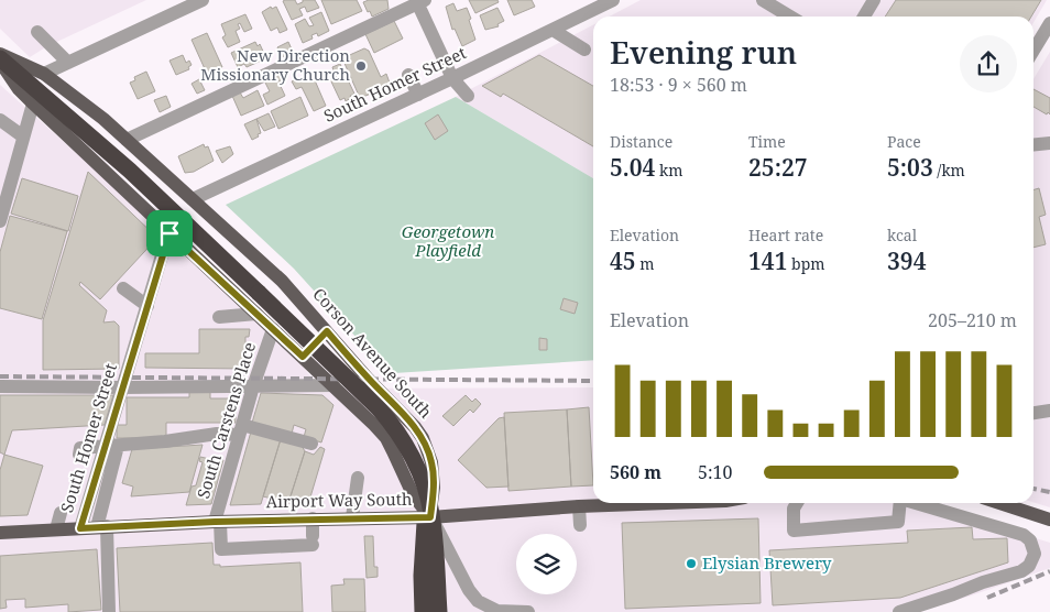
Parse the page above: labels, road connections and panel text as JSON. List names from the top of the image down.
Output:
{
  "streets": {
    "main road": ["Corson Avenue South", "Airport Way South"],
    "street": ["South Homer Street", "South Carstens Place"]
  },
  "crossings": [
    ["South Homer Street", "Corson Avenue South"],
    ["South Homer Street", "Airport Way South"],
    ["Corson Avenue South", "Airport Way South"],
    ["South Carstens Place", "Airport Way South"]
  ],
  "parks": ["Georgetown Playfield"],
  "places": ["New Direction Missionary Church", "Elysian Brewery"],
  "page": {
    "heading": ["Evening run", "18:53 · 9 × 560 m"],
    "stats": [
      ["Distance", "5.04 km"],
      ["Time", "25:27"],
      ["Pace", "5:03 /km"],
      ["Elevation", "45 m"],
      ["Heart rate", "141 bpm"],
      ["kcal", "394"]
    ],
    "chart": ["Elevation", "205–210 m"],
    "list": [
      {
        "name": "560 m",
        "note": "5:10"
      }
    ]
  }
}
